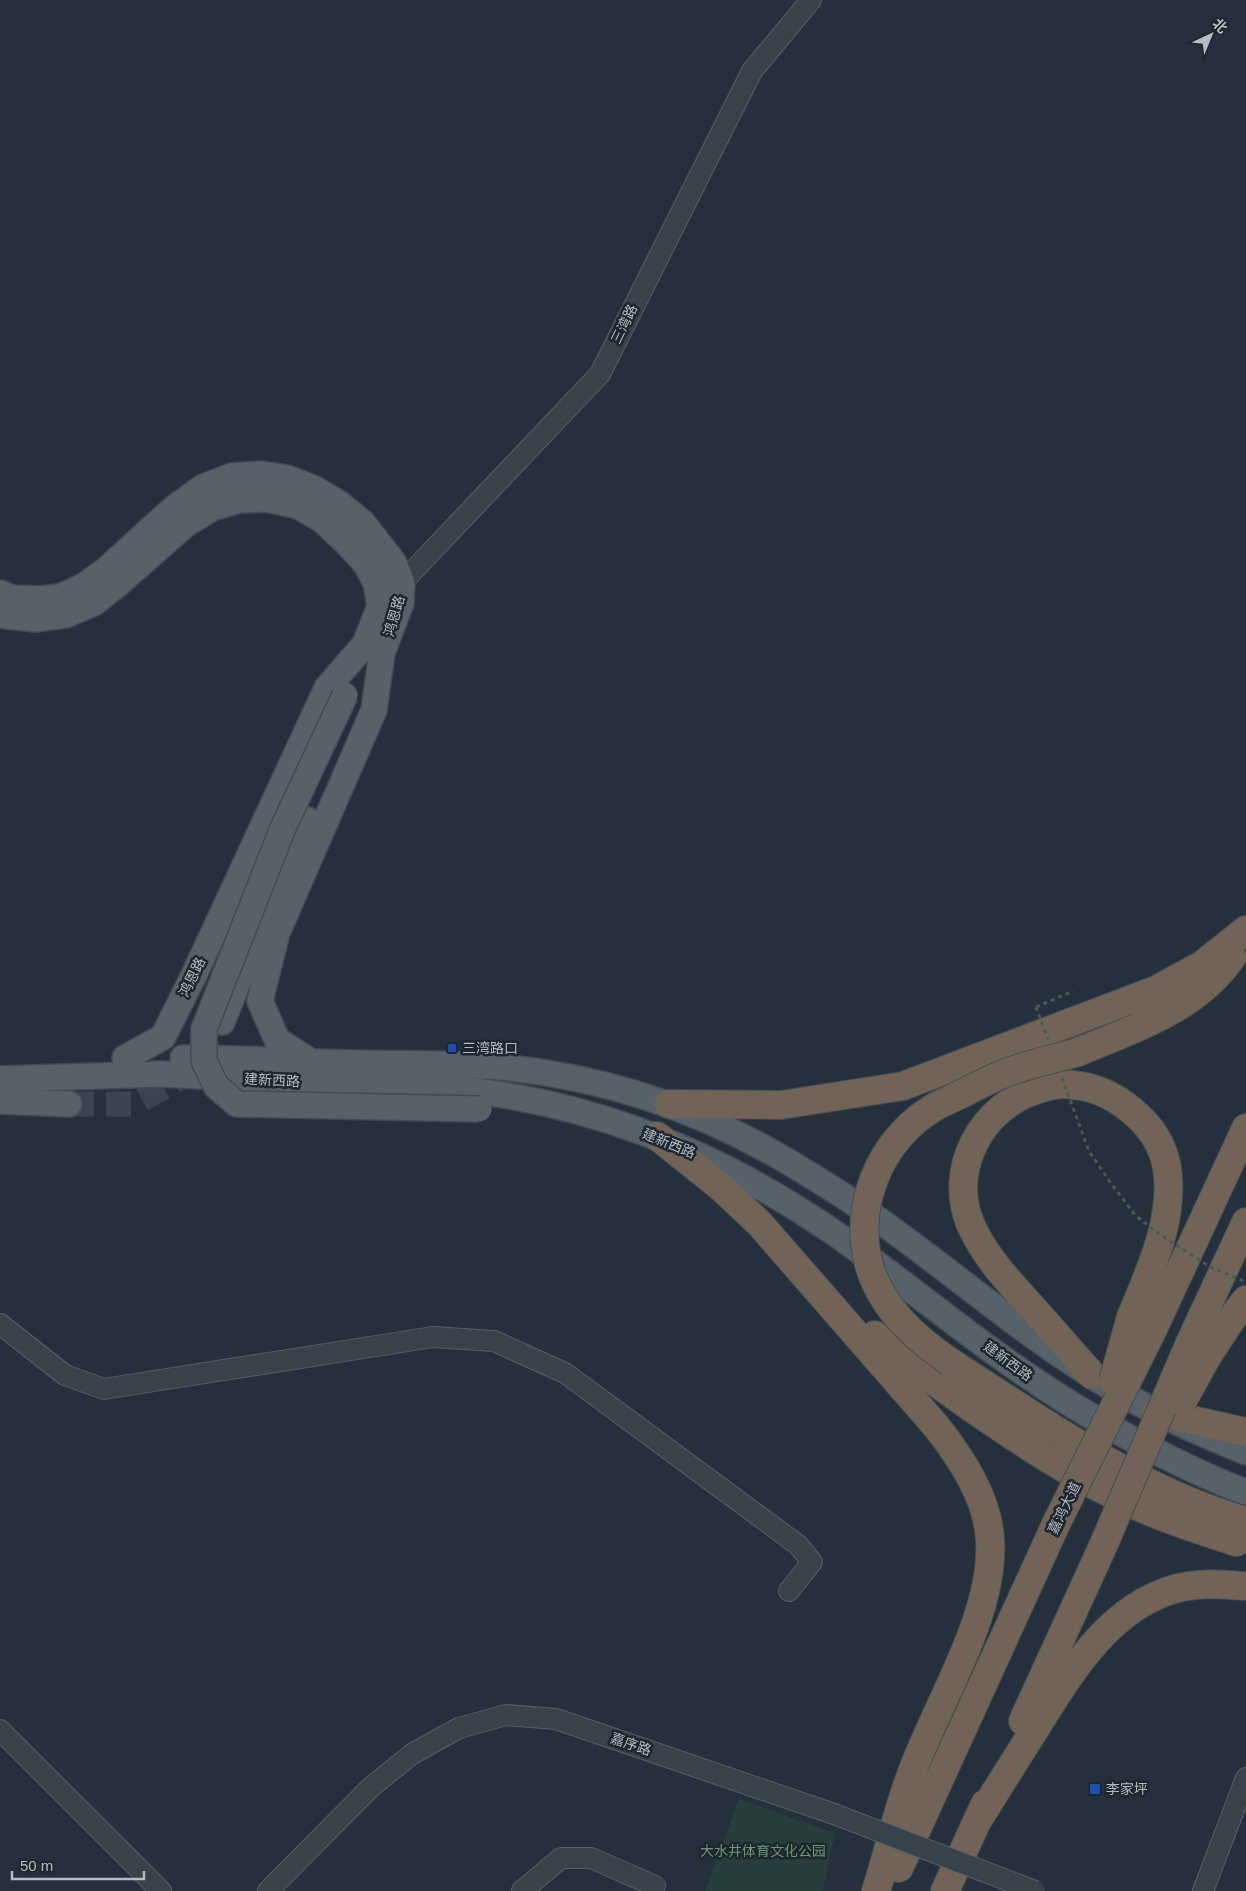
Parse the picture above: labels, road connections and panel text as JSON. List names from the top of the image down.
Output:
{
  "streets": {
    "highway": ["嘉鸿大道"],
    "main road": ["鸿恩路", "建新西路"],
    "street": ["三湾路", "嘉序路"]
  },
  "crossings": [
    ["三湾路", "鸿恩路"],
    ["鸿恩路", "建新西路"]
  ],
  "parks": ["大水井体育文化公园"],
  "places": {
    "transit": ["三湾路口", "李家坪"]
  },
  "scale_bar": "50 m",
  "north": "top right"
}
